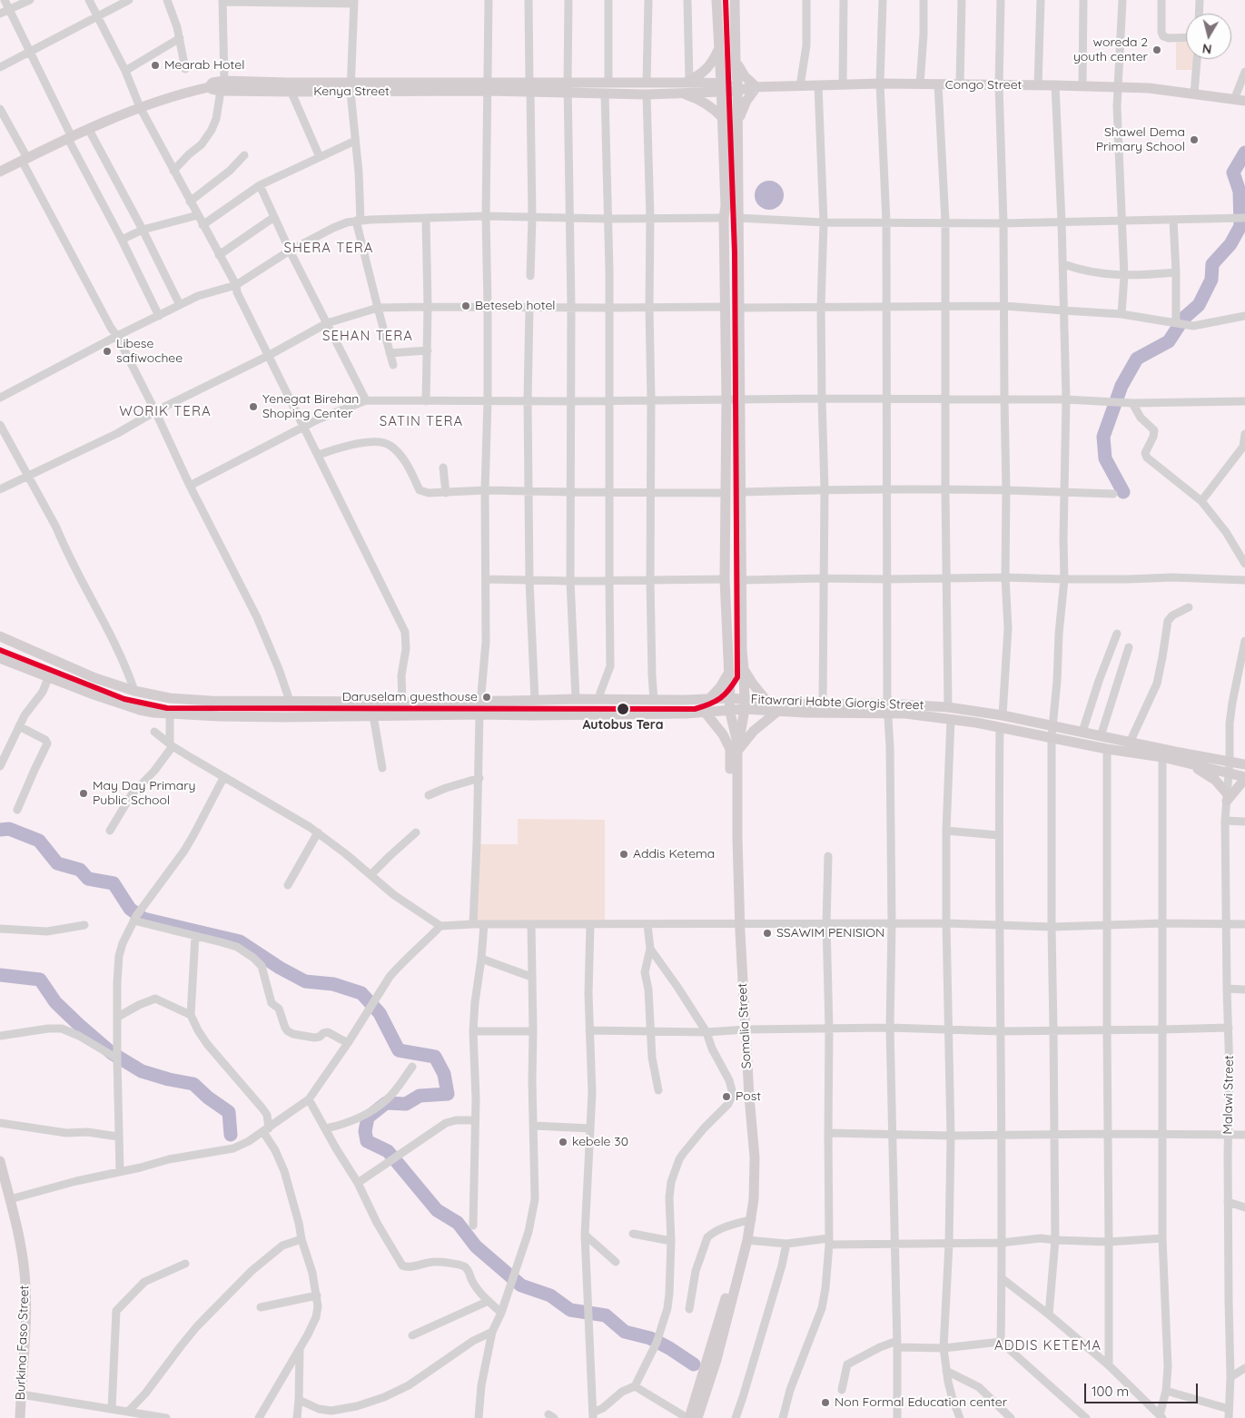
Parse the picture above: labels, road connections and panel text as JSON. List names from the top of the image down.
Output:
{
  "streets": {
    "main road": [
      "Congo Street",
      "Kenya Street",
      "Fitawrari Habte Giorgis Street",
      "Somalia Street",
      "Burkina Faso Street"
    ],
    "street": ["Malawi Street"]
  },
  "crossings": [
    ["Congo Street", "Somalia Street"],
    ["Fitawrari Habte Giorgis Street", "Somalia Street"],
    ["Fitawrari Habte Giorgis Street", "Malawi Street"]
  ],
  "districts": [
    "SHERA TERA",
    "SEHAN TERA",
    "WORIK TERA",
    "SATIN TERA",
    "ADDIS KETEMA"
  ],
  "places": [
    "woreda 2 youth center",
    "Mearab Hotel",
    "Shawel Dema Primary School",
    "Beteseb hotel",
    "Libese safiwochee",
    "Yenegat Birehan Shoping Center",
    "Daruselam guesthouse",
    "Autobus Tera",
    "May Day Primary Public School",
    "Addis Ketema",
    "SSAWIM PENISION",
    "Post",
    "kebele 30",
    "Non Formal Education center"
  ],
  "scale_bar": "100 m",
  "north": "bottom"
}
